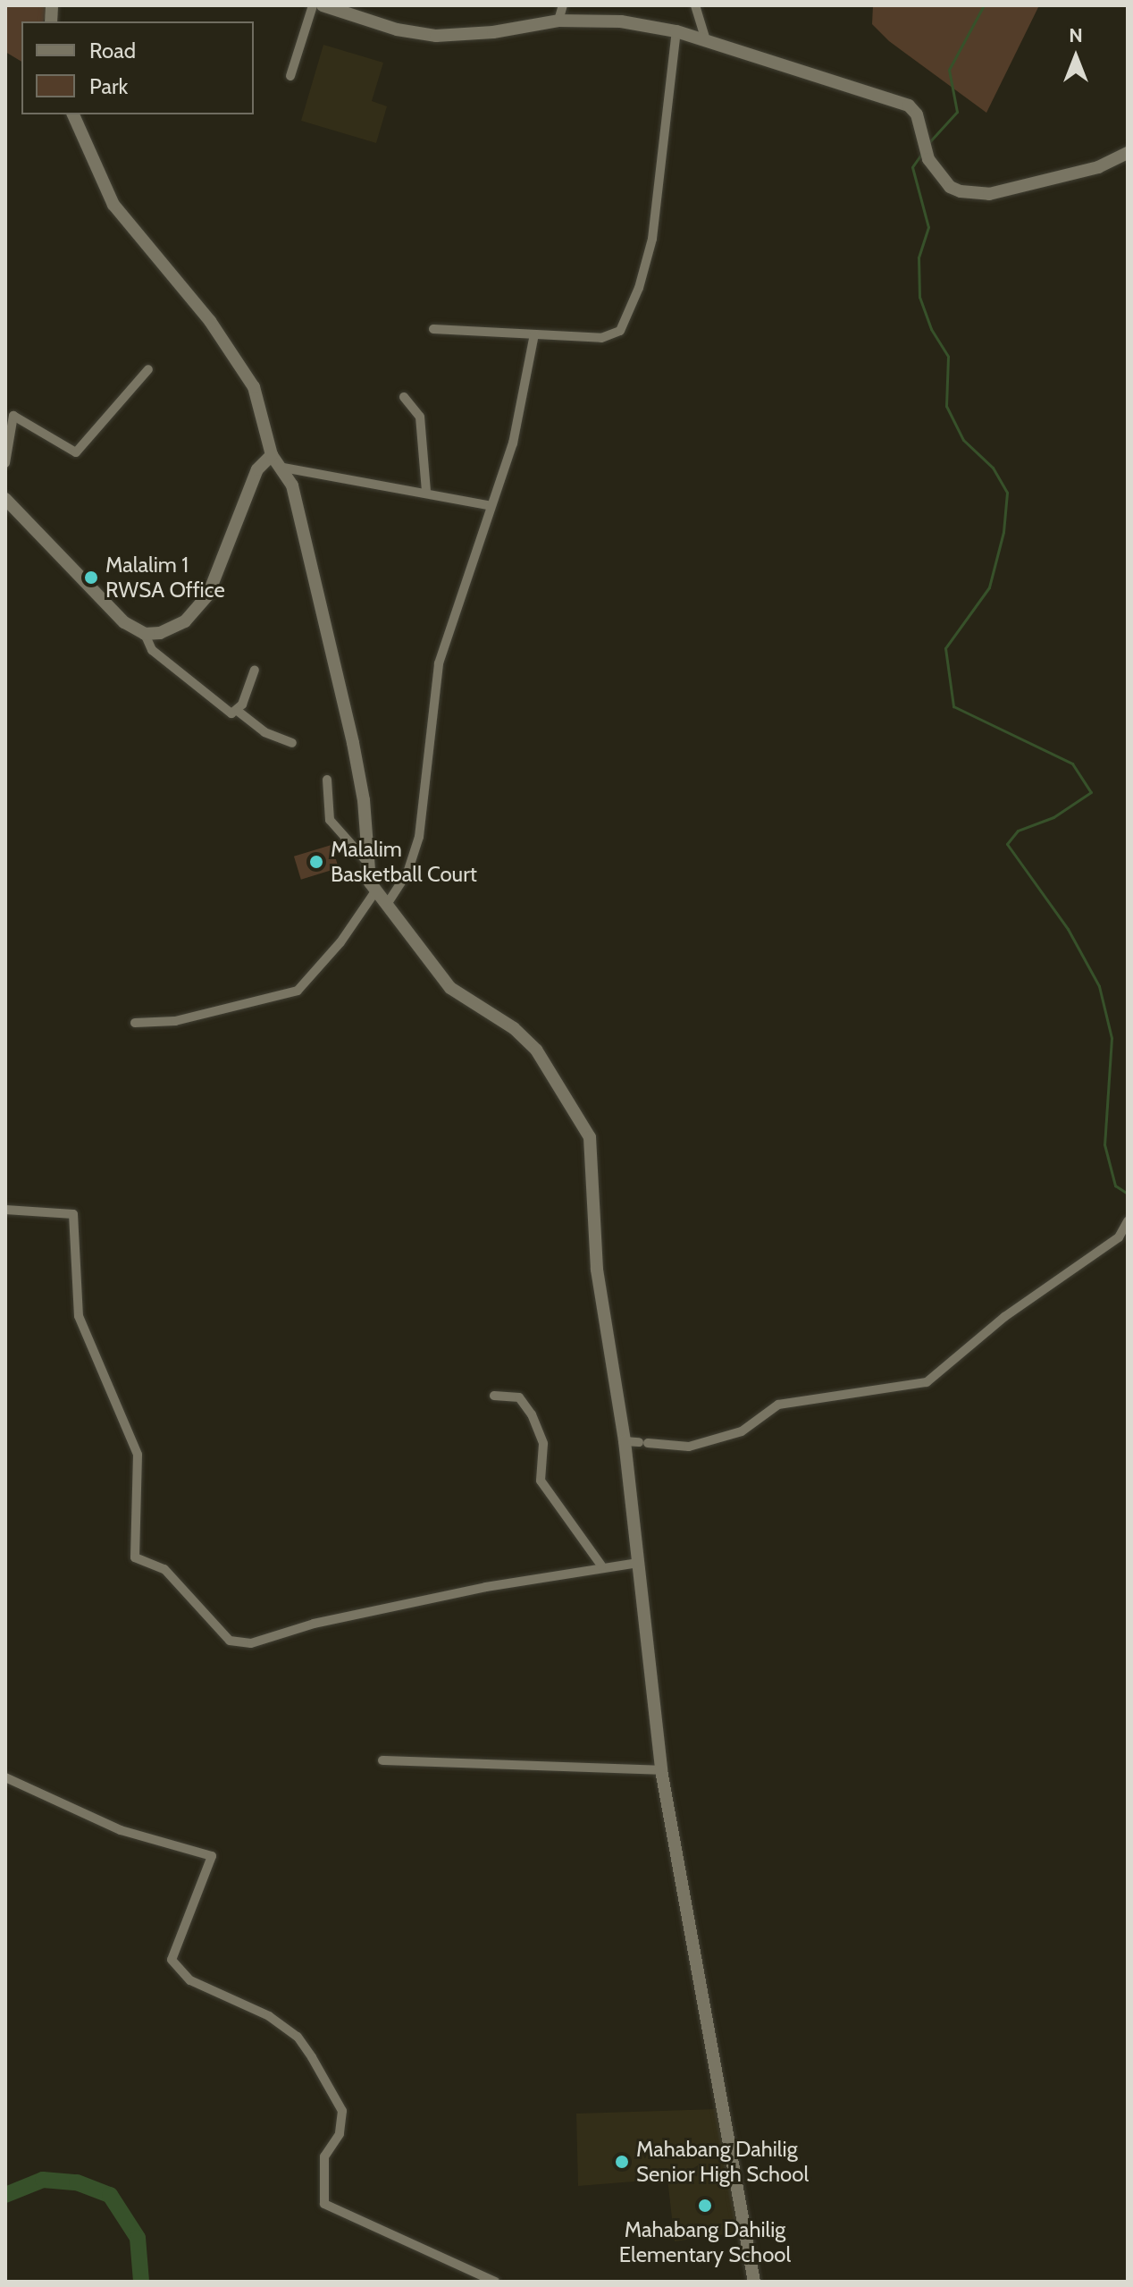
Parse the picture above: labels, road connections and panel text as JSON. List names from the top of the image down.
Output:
{
  "places": [
    "Malalim 1 RWSA Office",
    "Malalim Basketball Court",
    "Mahabang Dahilig Senior High School",
    "Mahabang Dahilig Elementary School"
  ],
  "legend": ["Road", "Park"],
  "north": "top"
}
